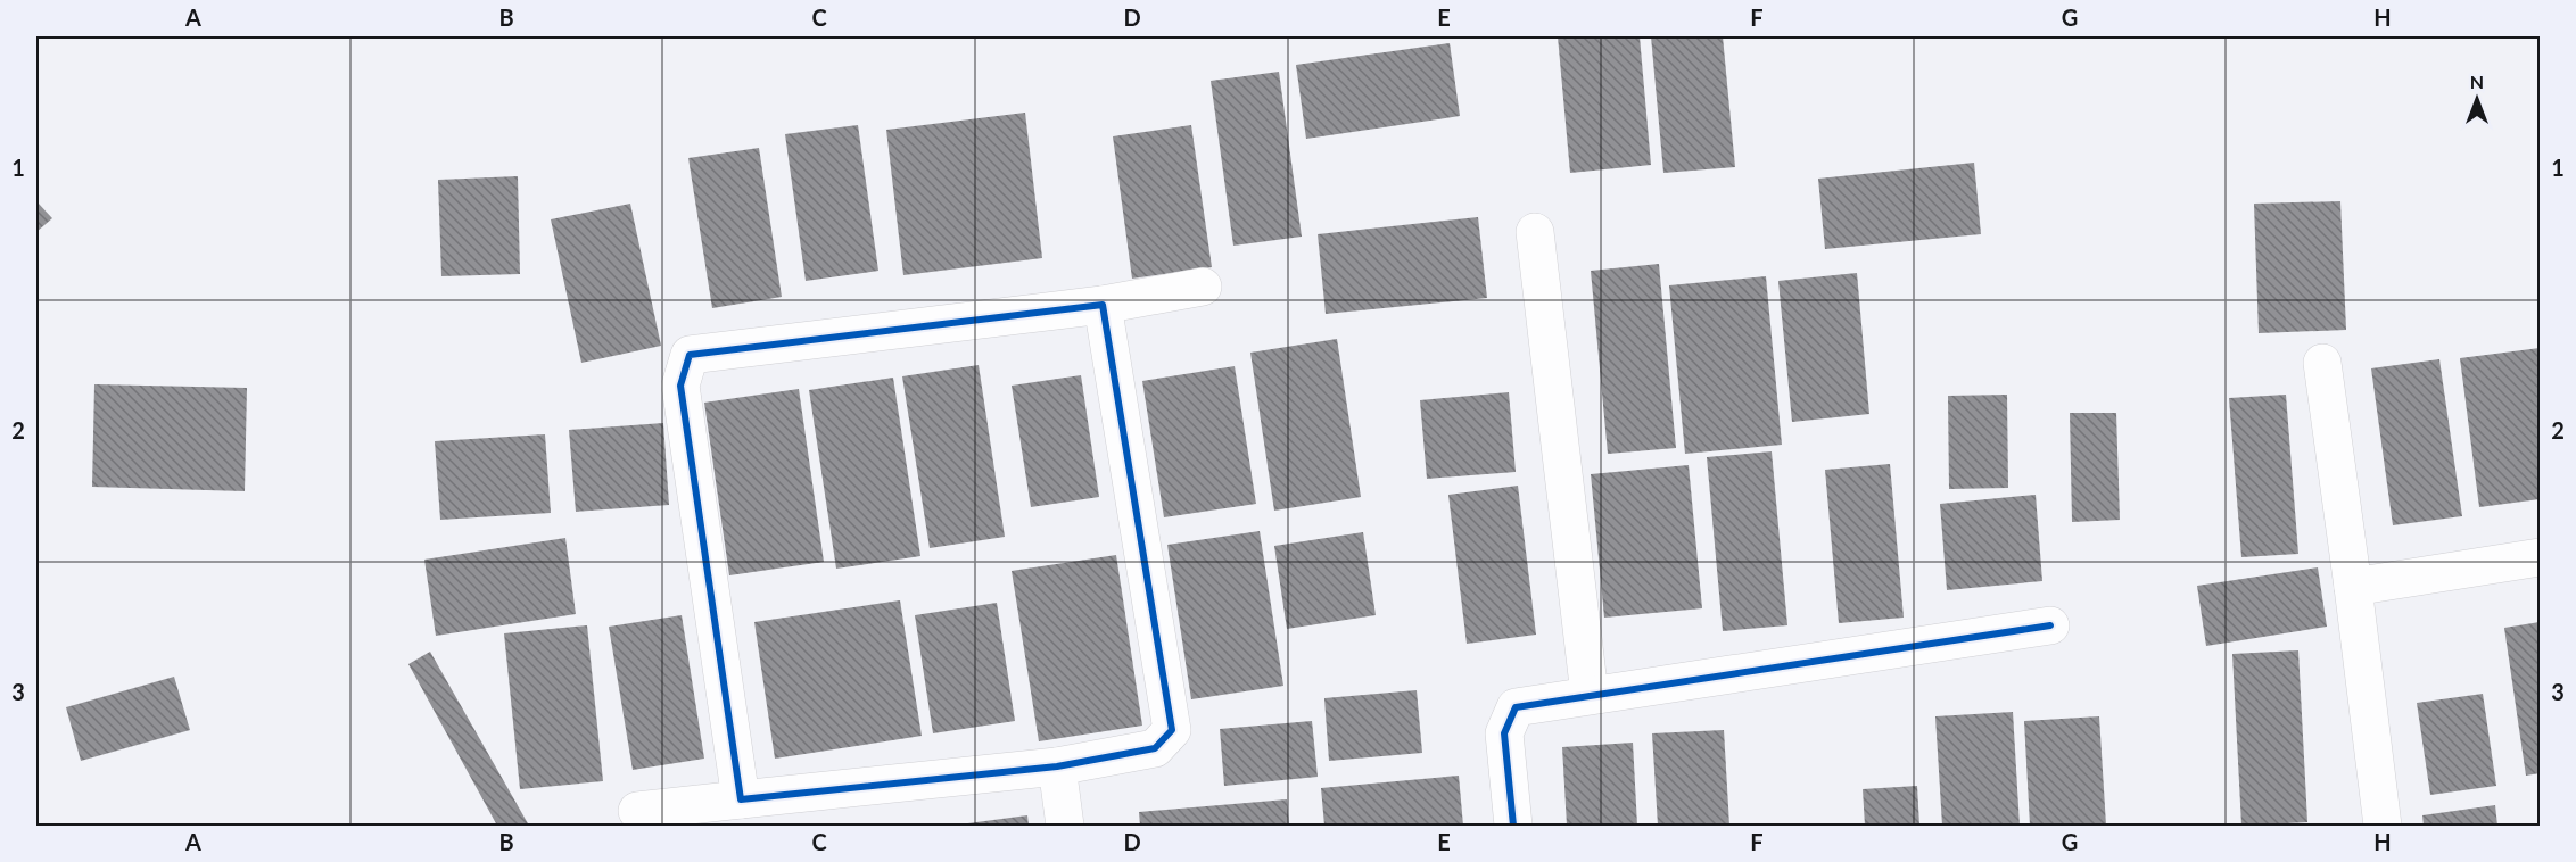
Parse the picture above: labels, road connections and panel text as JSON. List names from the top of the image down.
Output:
{
  "north": "top",
  "grid": {
    "columns": [
      "A",
      "B",
      "C",
      "D",
      "E",
      "F",
      "G",
      "H"
    ],
    "rows": ["1", "2", "3"]
  }
}
